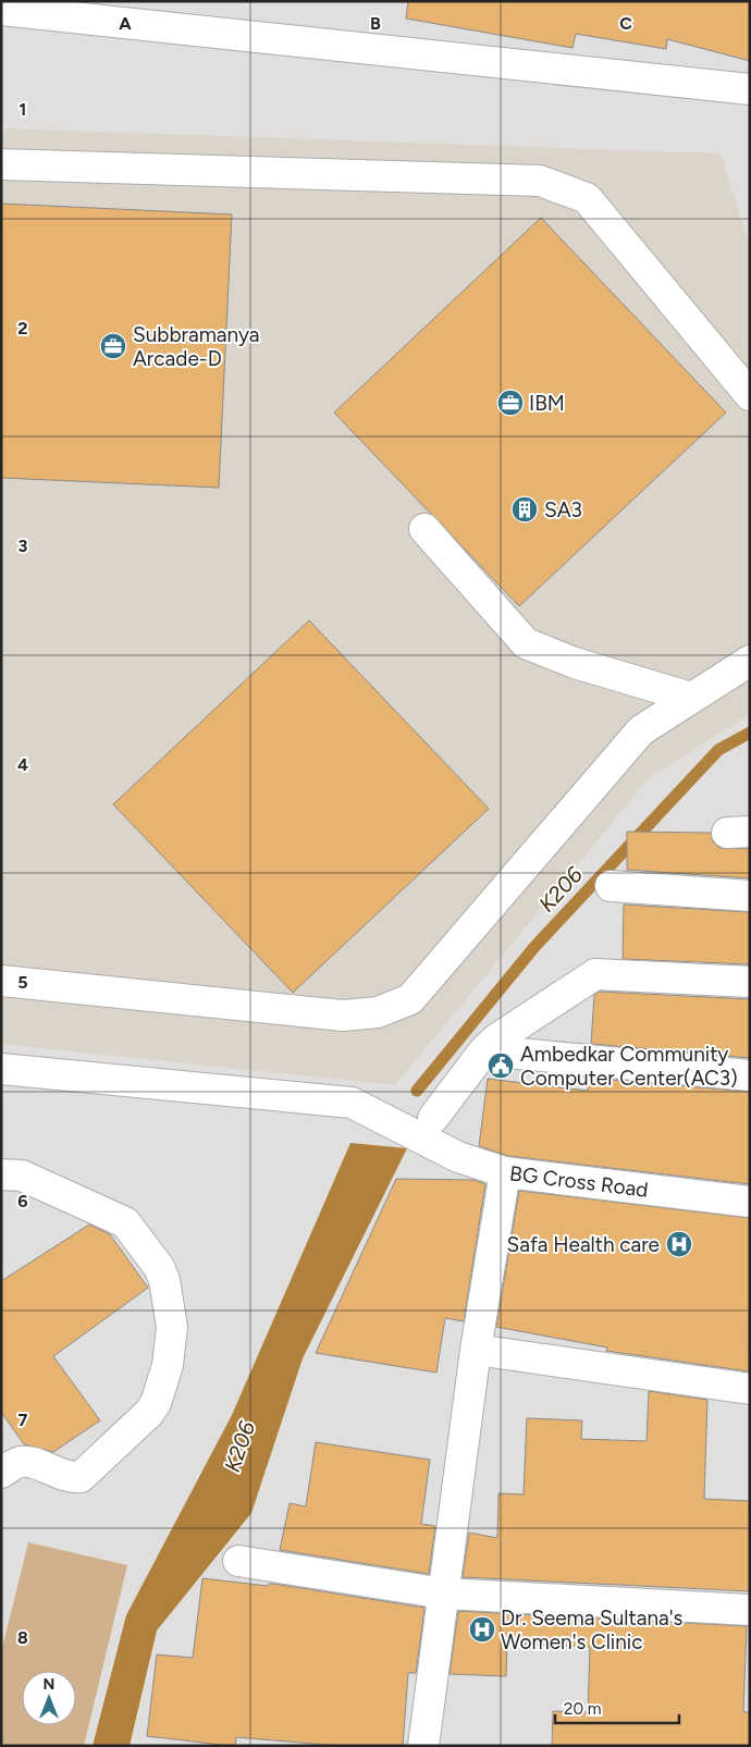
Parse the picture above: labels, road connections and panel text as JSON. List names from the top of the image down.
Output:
{
  "streets": {
    "street": ["BG Cross Road"]
  },
  "water": ["K206"],
  "places": {
    "office": ["Subbramanya Arcade-D", "IBM"],
    "building": ["SA3"],
    "public building": ["Ambedkar Community Computer Center(AC3)"],
    "hospital": ["Safa Health care", "Dr. Seema Sultana's Women's Clinic"]
  },
  "scale_bar": "20 m",
  "north": "top",
  "grid": {
    "columns": ["A", "B", "C"],
    "rows": [
      "1",
      "2",
      "3",
      "4",
      "5",
      "6",
      "7",
      "8"
    ]
  }
}
